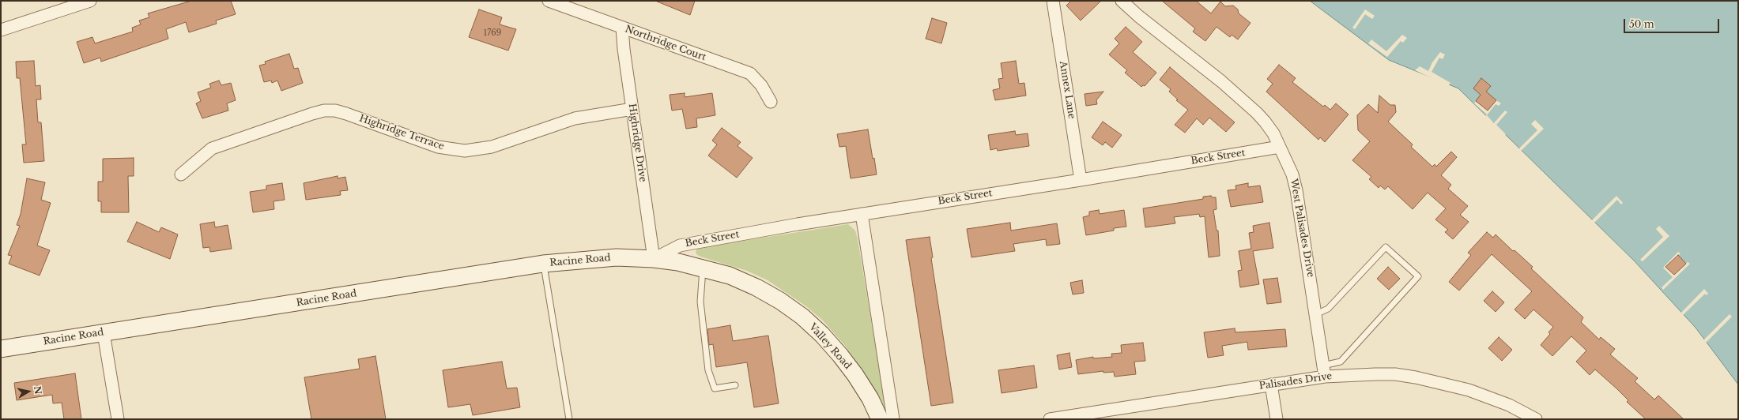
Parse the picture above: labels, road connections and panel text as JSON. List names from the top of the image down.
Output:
{
  "streets": {
    "main road": ["Racine Road", "Valley Road"],
    "street": [
      "Northridge Court",
      "Annex Lane",
      "Highridge Terrace",
      "Highridge Drive",
      "Beck Street",
      "West Palisades Drive",
      "Palisades Drive"
    ]
  },
  "crossings": [
    ["Northridge Court", "Highridge Drive"],
    ["Annex Lane", "Beck Street"],
    ["Highridge Terrace", "Highridge Drive"],
    ["Highridge Drive", "Beck Street"],
    ["Highridge Drive", "Racine Road"],
    ["Highridge Drive", "Valley Road"],
    ["Beck Street", "West Palisades Drive"],
    ["Beck Street", "Racine Road"],
    ["Beck Street", "Valley Road"],
    ["West Palisades Drive", "Palisades Drive"],
    ["Racine Road", "Valley Road"]
  ],
  "house_numbers": ["1769"],
  "scale_bar": "50 m",
  "north": "right"
}
